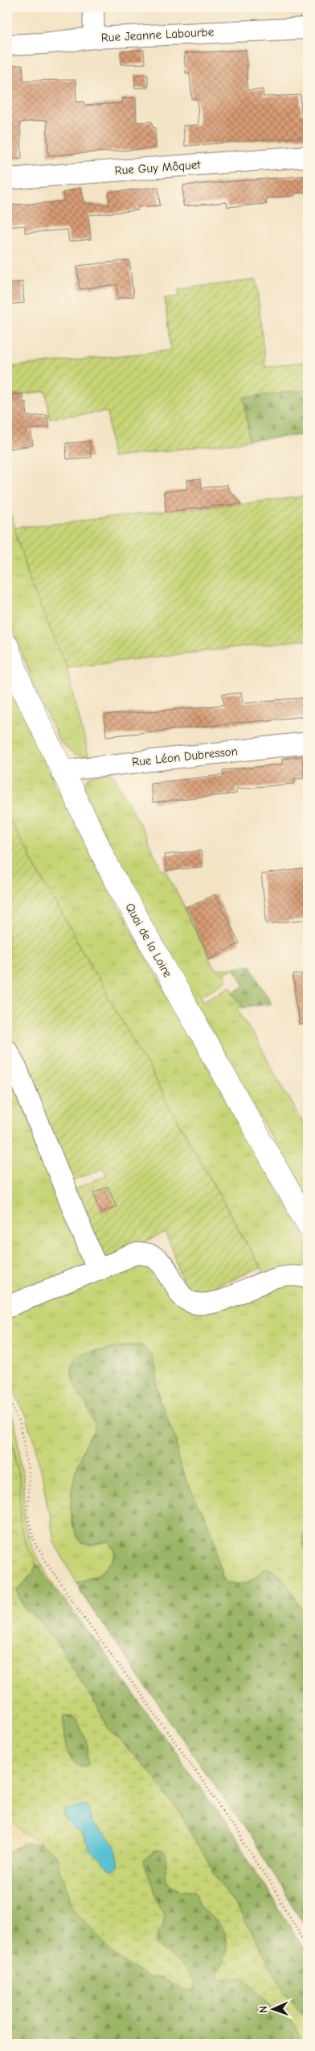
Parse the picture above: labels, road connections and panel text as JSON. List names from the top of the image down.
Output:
{
  "streets": {
    "main road": ["Quai de la Loire"],
    "street": ["Rue Jeanne Labourbe", "Rue Guy Môquet", "Rue Léon Dubresson"]
  },
  "crossings": [
    ["Rue Léon Dubresson", "Quai de la Loire"]
  ],
  "north": "left"
}
